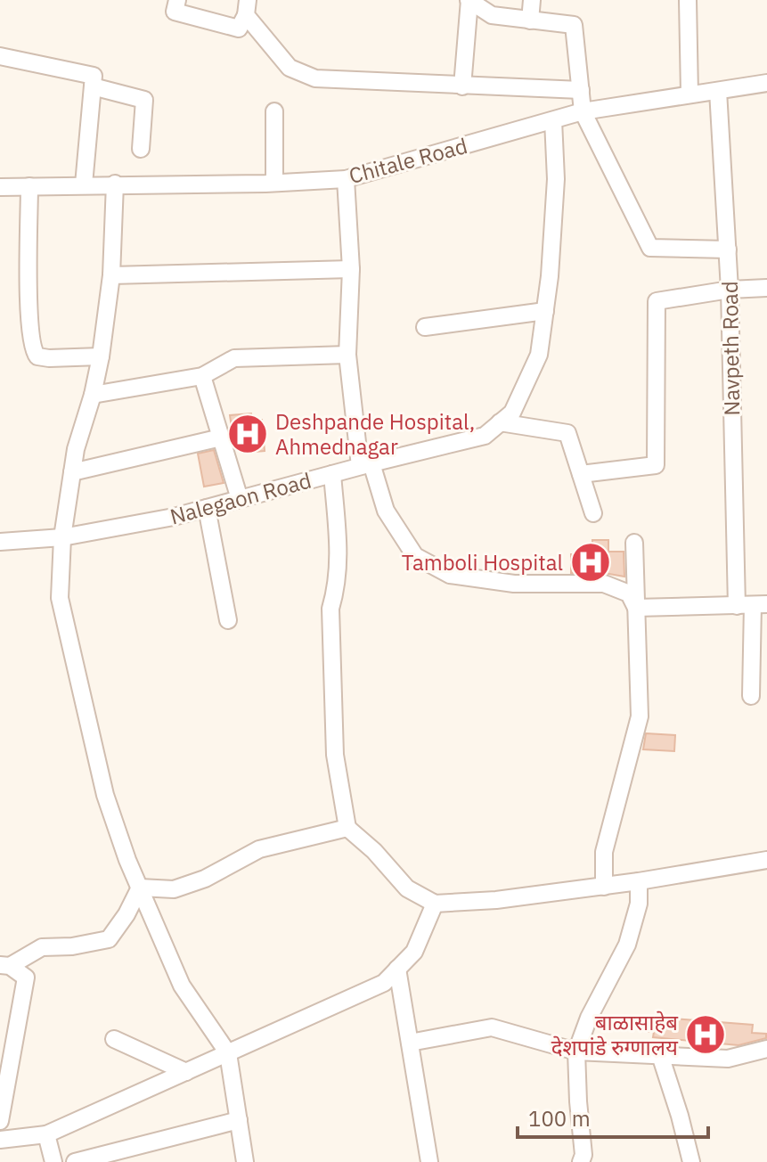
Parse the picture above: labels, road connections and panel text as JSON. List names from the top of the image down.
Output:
{
  "streets": {
    "street": ["Chitale Road", "Navpeth Road", "Nalegaon Road"]
  },
  "crossings": [
    ["Chitale Road", "Navpeth Road"],
    ["Chitale Road", "Nalegaon Road"]
  ],
  "places": {
    "hospital": ["Deshpande Hospital, Ahmednagar", "Tamboli Hospital", "बाळासाहेब देशपांडे रुग्णालय"]
  },
  "scale_bar": "100 m"
}
